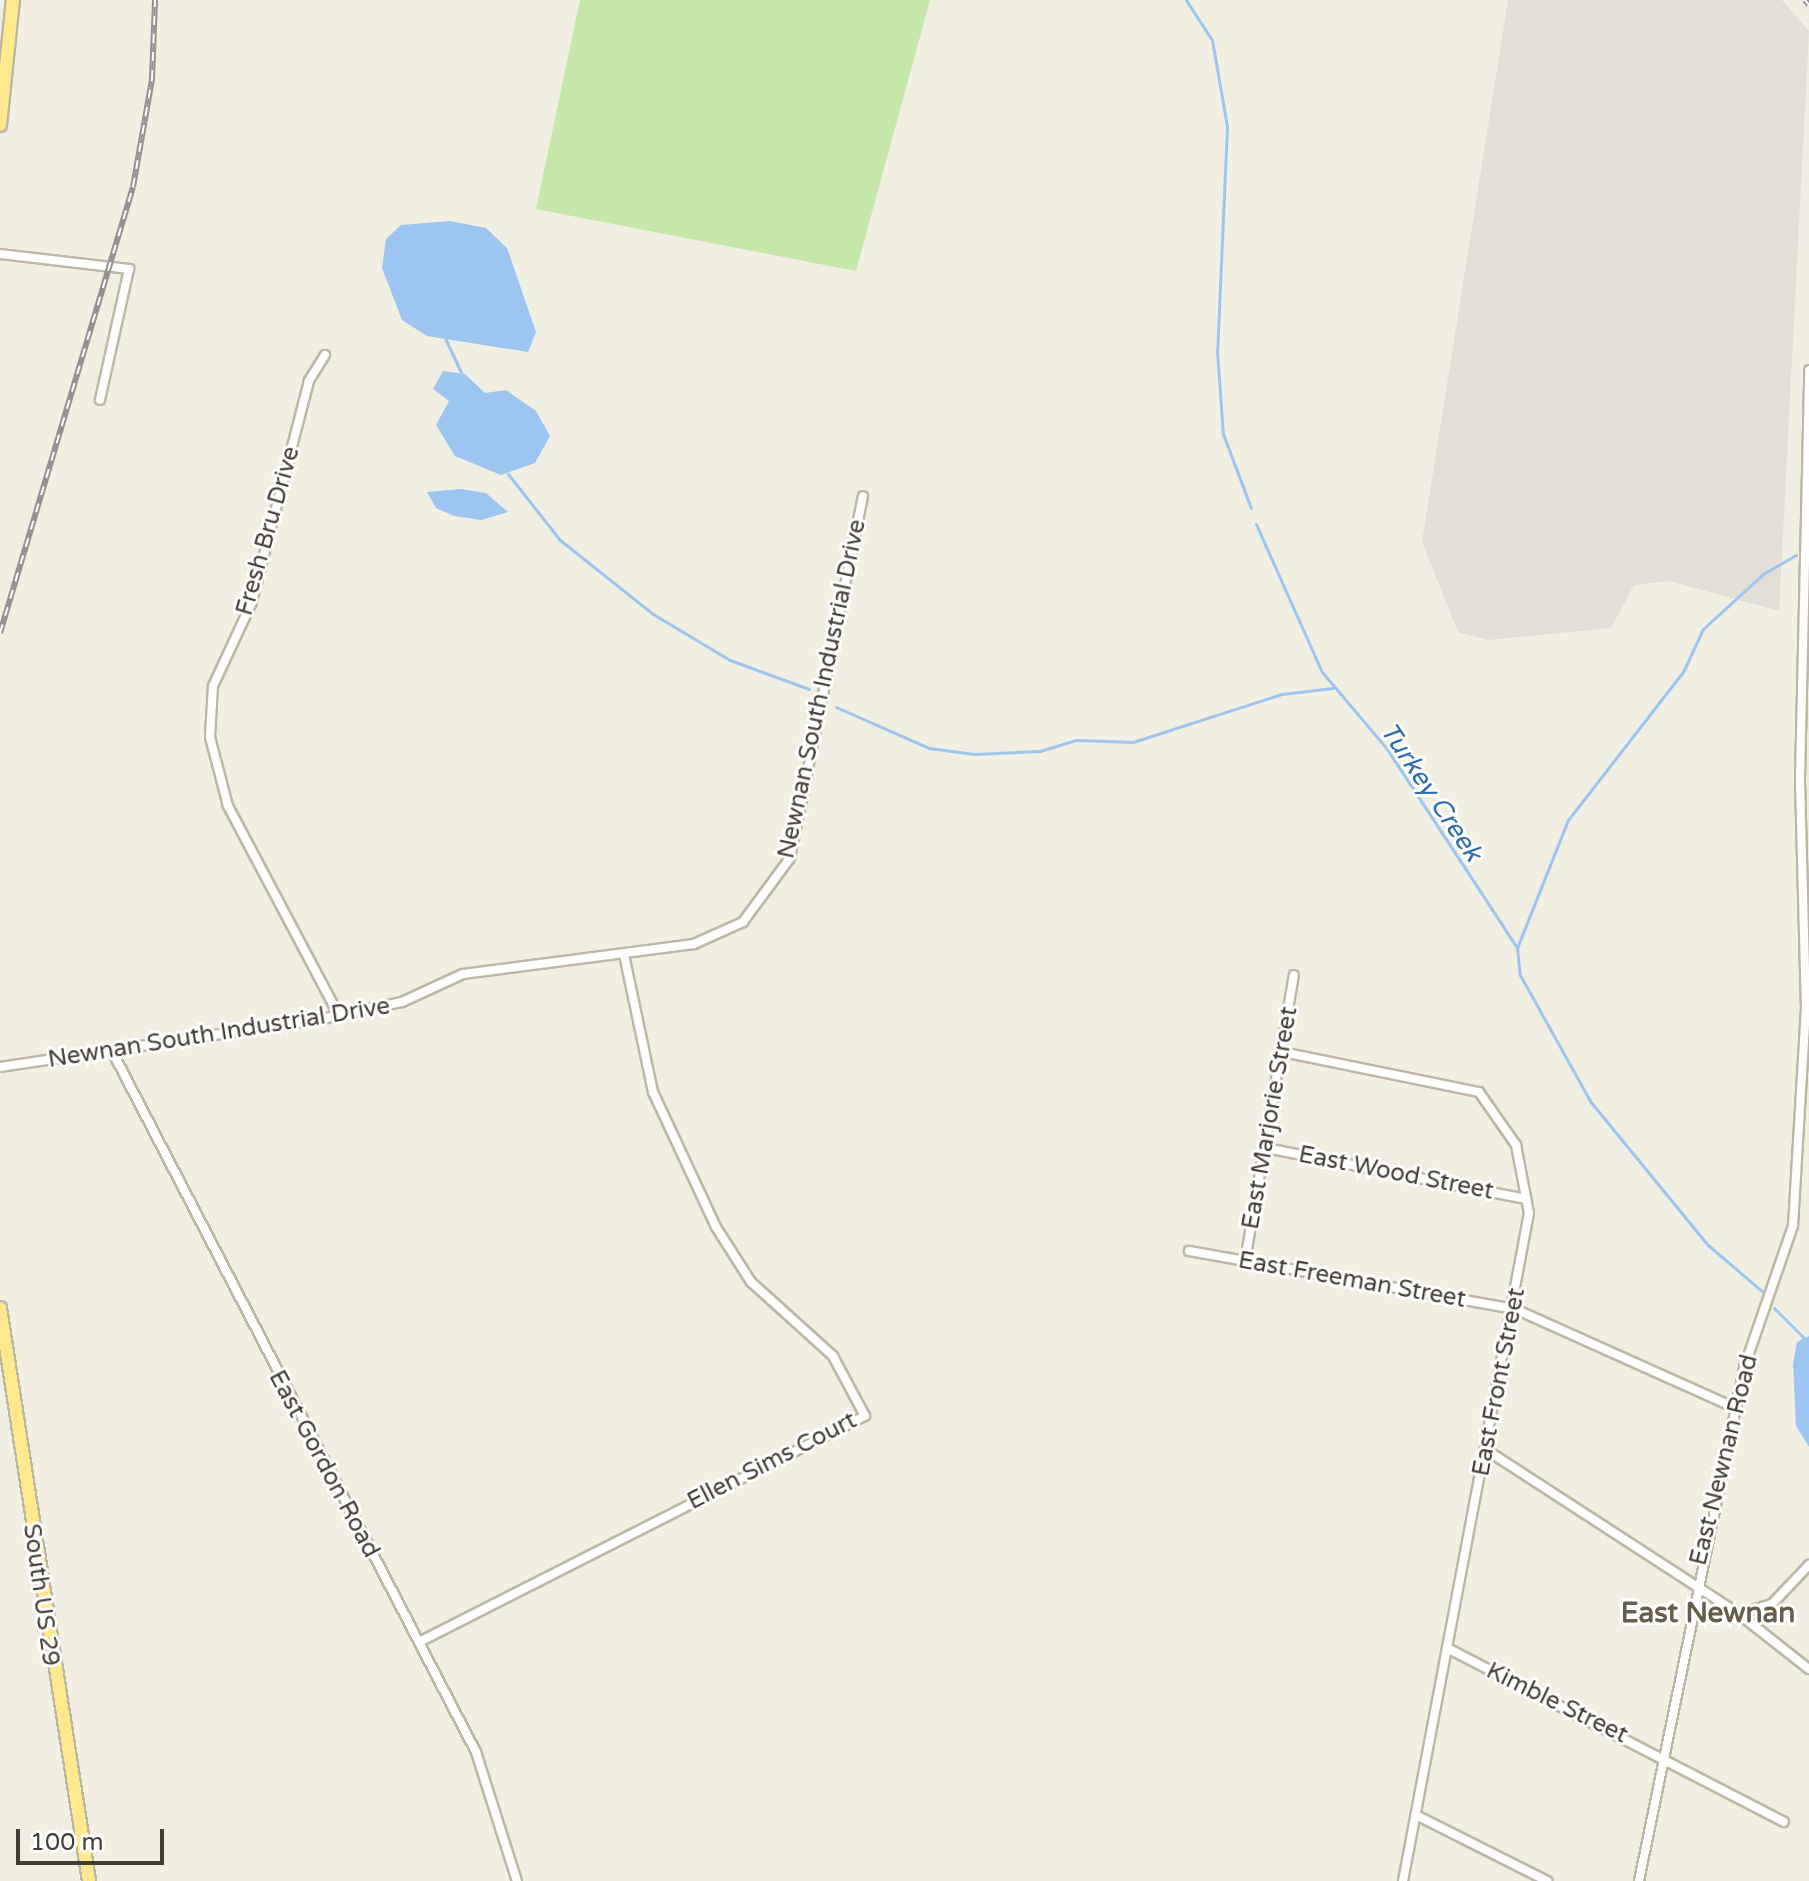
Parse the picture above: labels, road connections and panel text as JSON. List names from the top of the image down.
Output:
{
  "streets": {
    "main road": ["South US 29"],
    "street": [
      "Fresh Bru Drive",
      "Newnan South Industrial Drive",
      "East Marjorie Street",
      "East Wood Street",
      "East Freeman Street",
      "East Front Street",
      "East Newnan Road",
      "Ellen Sims Court",
      "East Gordon Road",
      "Kimble Street"
    ]
  },
  "crossings": [
    ["Fresh Bru Drive", "Newnan South Industrial Drive"],
    ["Newnan South Industrial Drive", "Ellen Sims Court"],
    ["Newnan South Industrial Drive", "East Gordon Road"],
    ["East Marjorie Street", "East Wood Street"],
    ["East Marjorie Street", "East Freeman Street"],
    ["East Marjorie Street", "East Front Street"],
    ["East Wood Street", "East Front Street"],
    ["East Freeman Street", "East Front Street"],
    ["East Freeman Street", "East Newnan Road"],
    ["East Front Street", "Kimble Street"],
    ["East Newnan Road", "Kimble Street"],
    ["Ellen Sims Court", "East Gordon Road"]
  ],
  "districts": ["East Newnan"],
  "water": ["Turkey Creek"],
  "scale_bar": "100 m"
}
